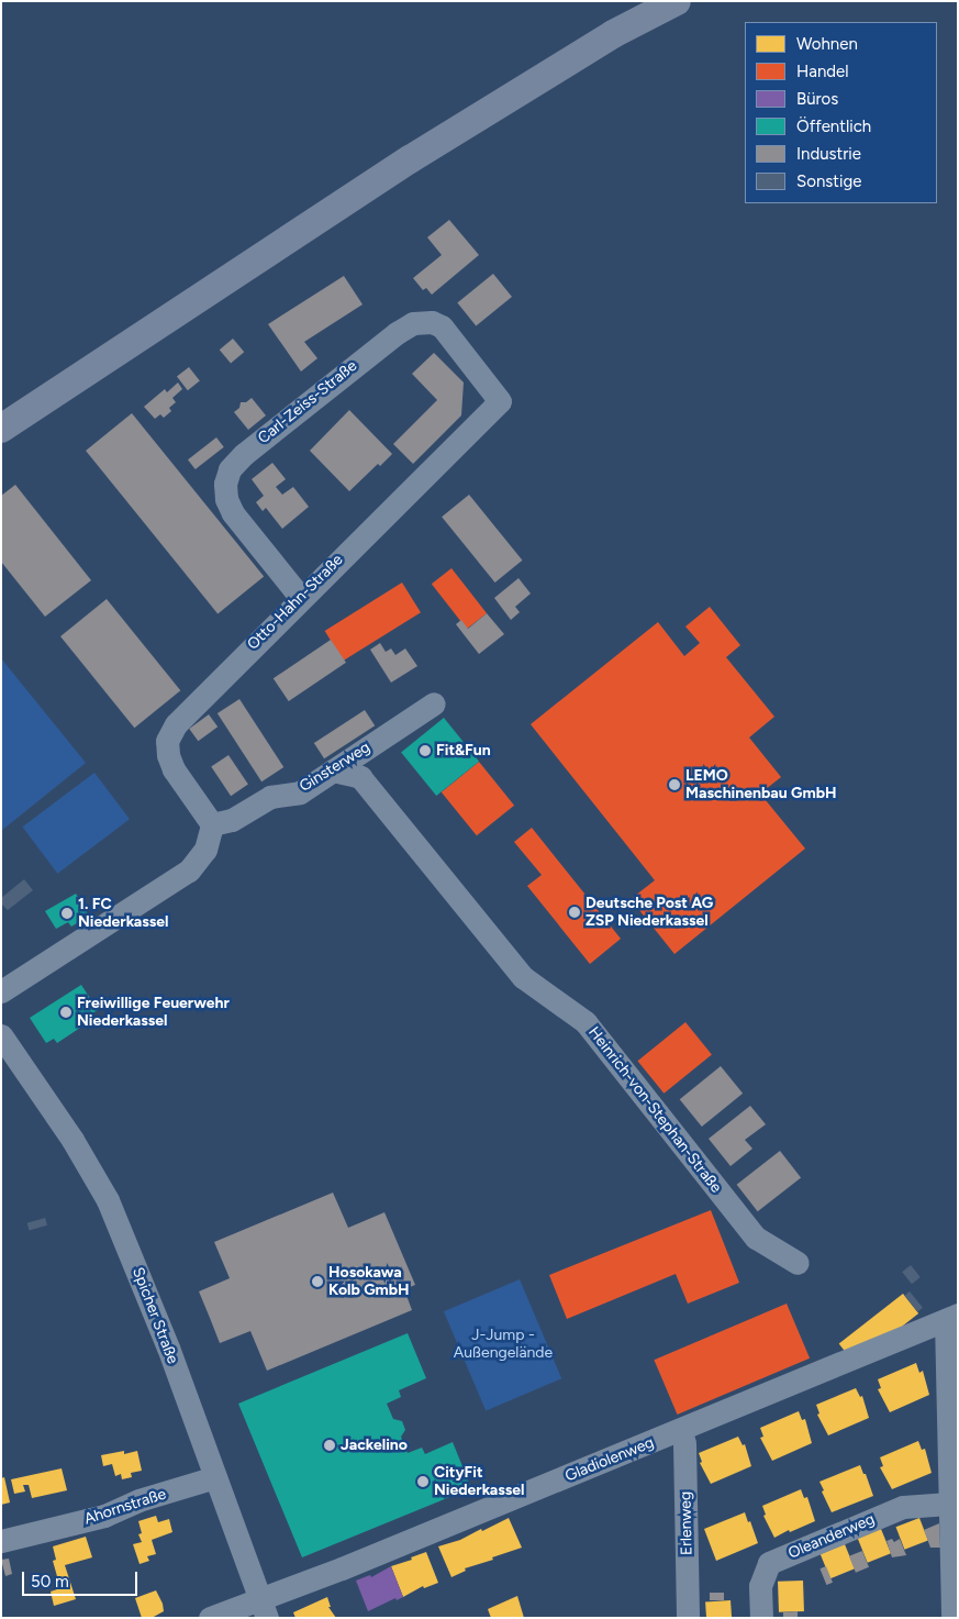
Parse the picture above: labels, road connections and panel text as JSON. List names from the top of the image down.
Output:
{
  "streets": {
    "street": [
      "Carl-Zeiss-Straße",
      "Otto-Hahn-Straße",
      "Ginsterweg",
      "Heinrich-von-Stephan-Straße",
      "Spicher Straße",
      "Gladiolenweg",
      "Ahornstraße",
      "Erlenweg",
      "Oleanderweg"
    ]
  },
  "crossings": [
    ["Carl-Zeiss-Straße", "Otto-Hahn-Straße"],
    ["Otto-Hahn-Straße", "Ginsterweg"],
    ["Ginsterweg", "Heinrich-von-Stephan-Straße"],
    ["Spicher Straße", "Gladiolenweg"],
    ["Spicher Straße", "Ahornstraße"],
    ["Gladiolenweg", "Erlenweg"]
  ],
  "parks": ["J-Jump - Außengelände"],
  "places": [
    "Fit&Fun",
    "LEMO Maschinenbau GmbH",
    "Deutsche Post AG ZSP Niederkassel",
    "1. FC Niederkassel",
    "Freiwillige Feuerwehr Niederkassel",
    "Hosokawa Kolb GmbH",
    "Jackelino",
    "CityFit Niederkassel"
  ],
  "legend": [
    "Wohnen",
    "Handel",
    "Büros",
    "Öffentlich",
    "Industrie",
    "Sonstige"
  ],
  "scale_bar": "50 m"
}
